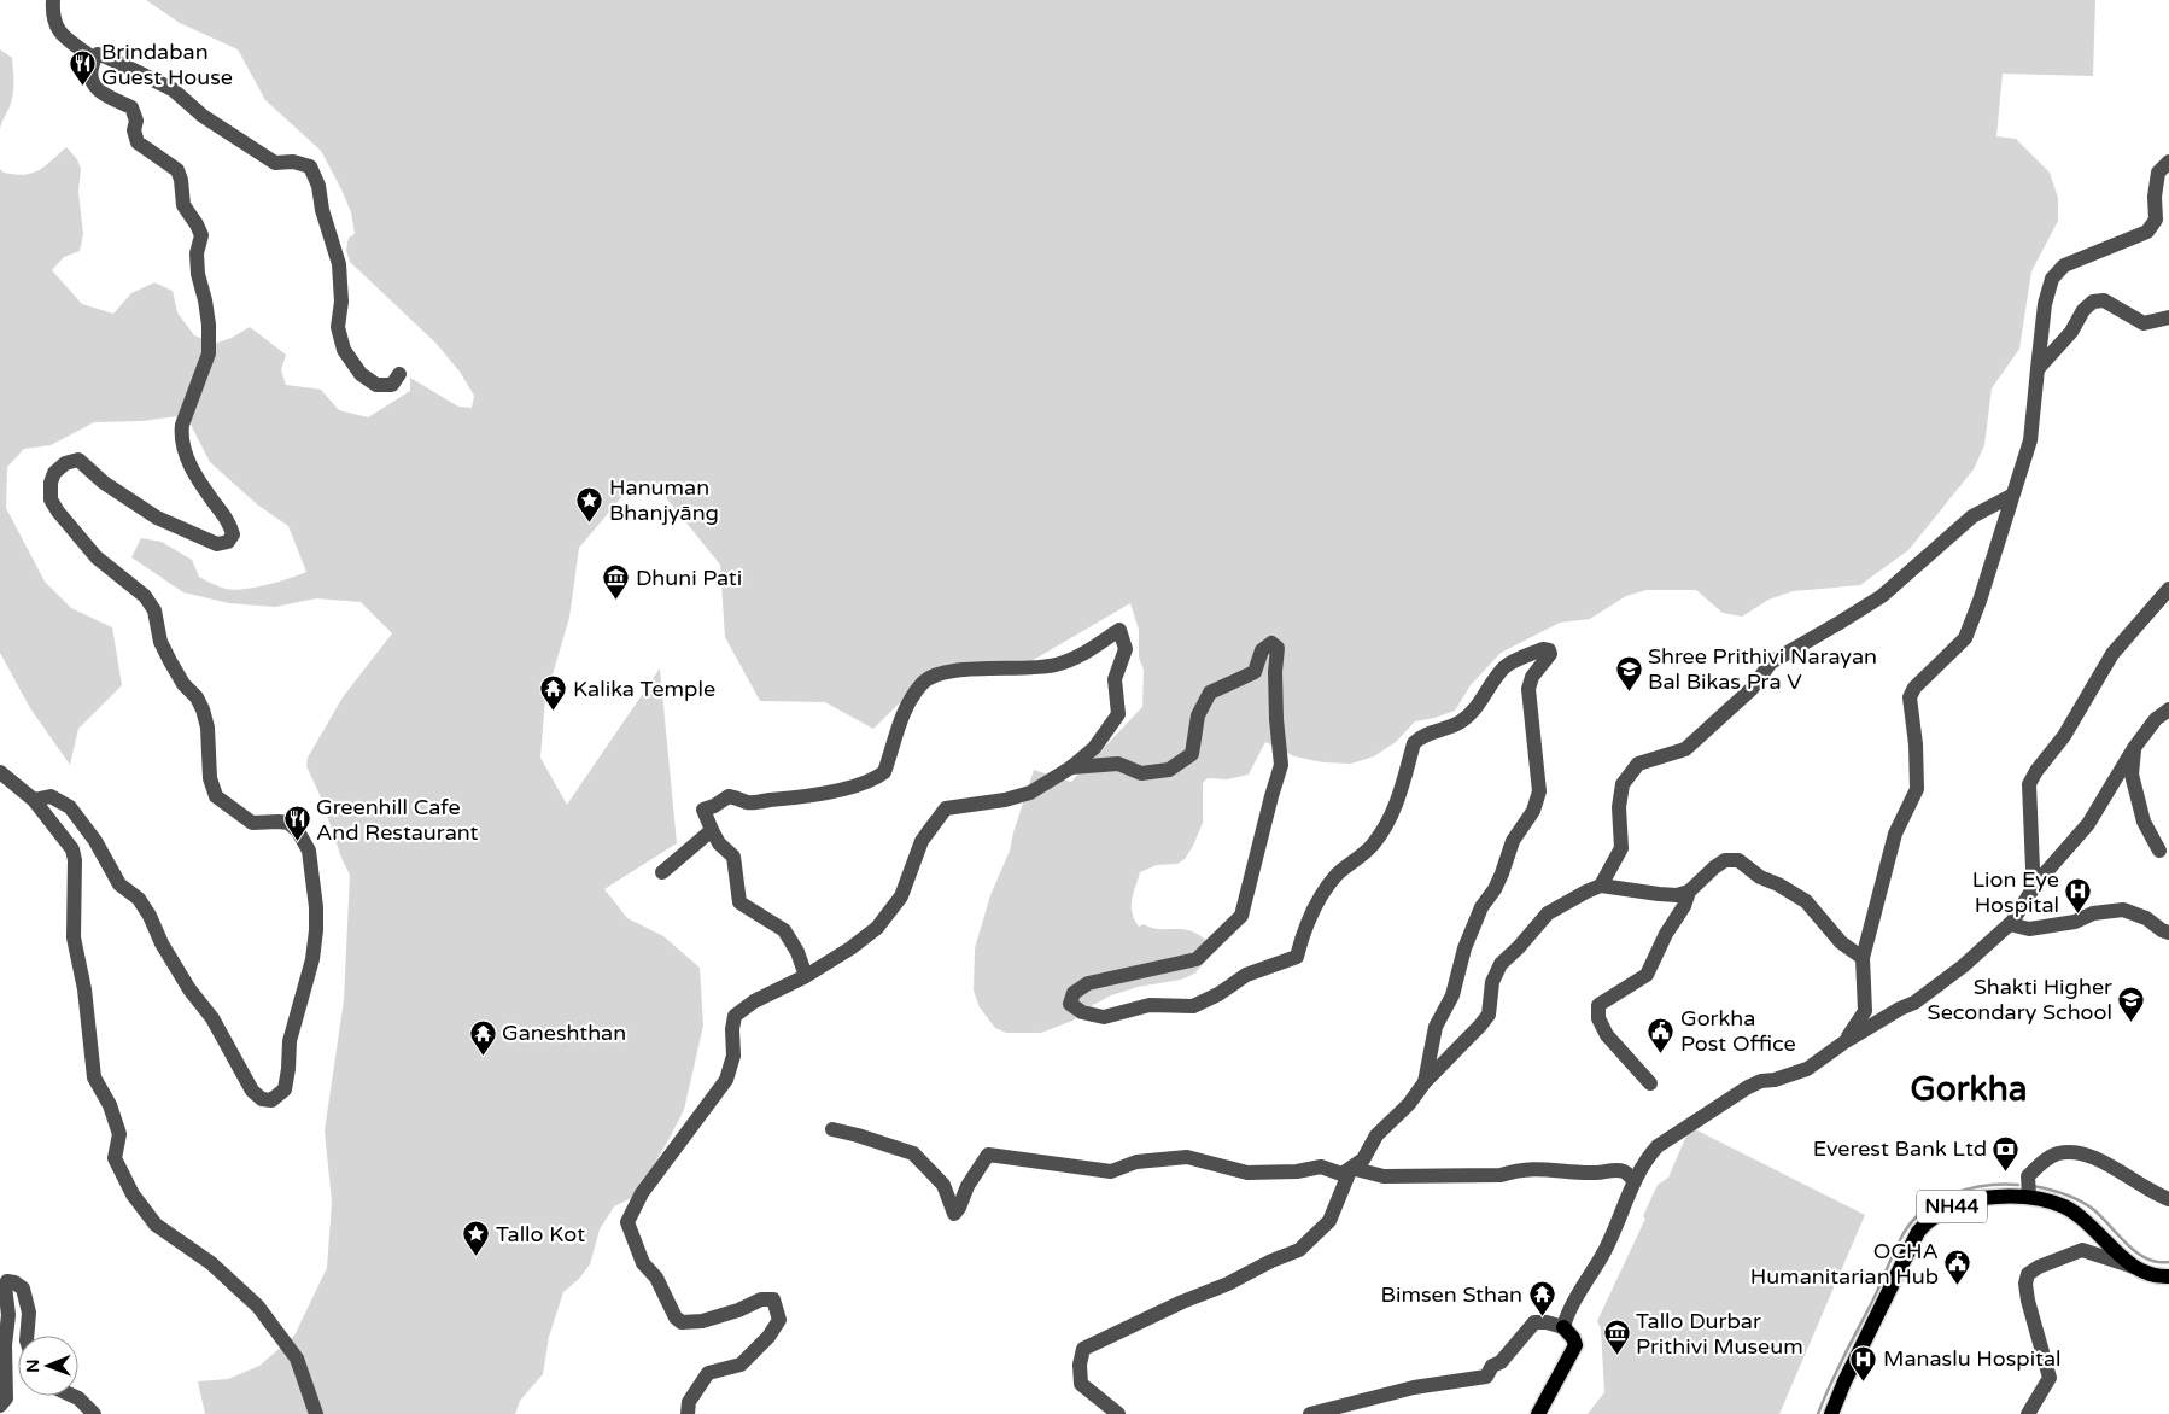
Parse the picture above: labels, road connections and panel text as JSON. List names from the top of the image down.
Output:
{
  "streets": {
    "main road": ["NH44"]
  },
  "districts": ["Gorkha"],
  "places": {
    "restaurant": ["Brindaban Guest House", "Greenhill Cafe And Restaurant"],
    "place": ["Hanuman Bhanjyāng", "Tallo Kot"],
    "museum": ["Dhuni Pati", "Tallo Durbar Prithivi Museum"],
    "school or university": ["Shree Prithivi Narayan Bal Bikas Pra V", "Shakti Higher Secondary School"],
    "temple": ["Kalika Temple", "Ganeshthan", "Bimsen Sthan"],
    "hospital": ["Lion Eye Hospital", "Manaslu Hospital"],
    "public building": ["Gorkha Post Office", "OCHA Humanitarian Hub"],
    "bank": ["Everest Bank Ltd"]
  },
  "north": "left"
}
